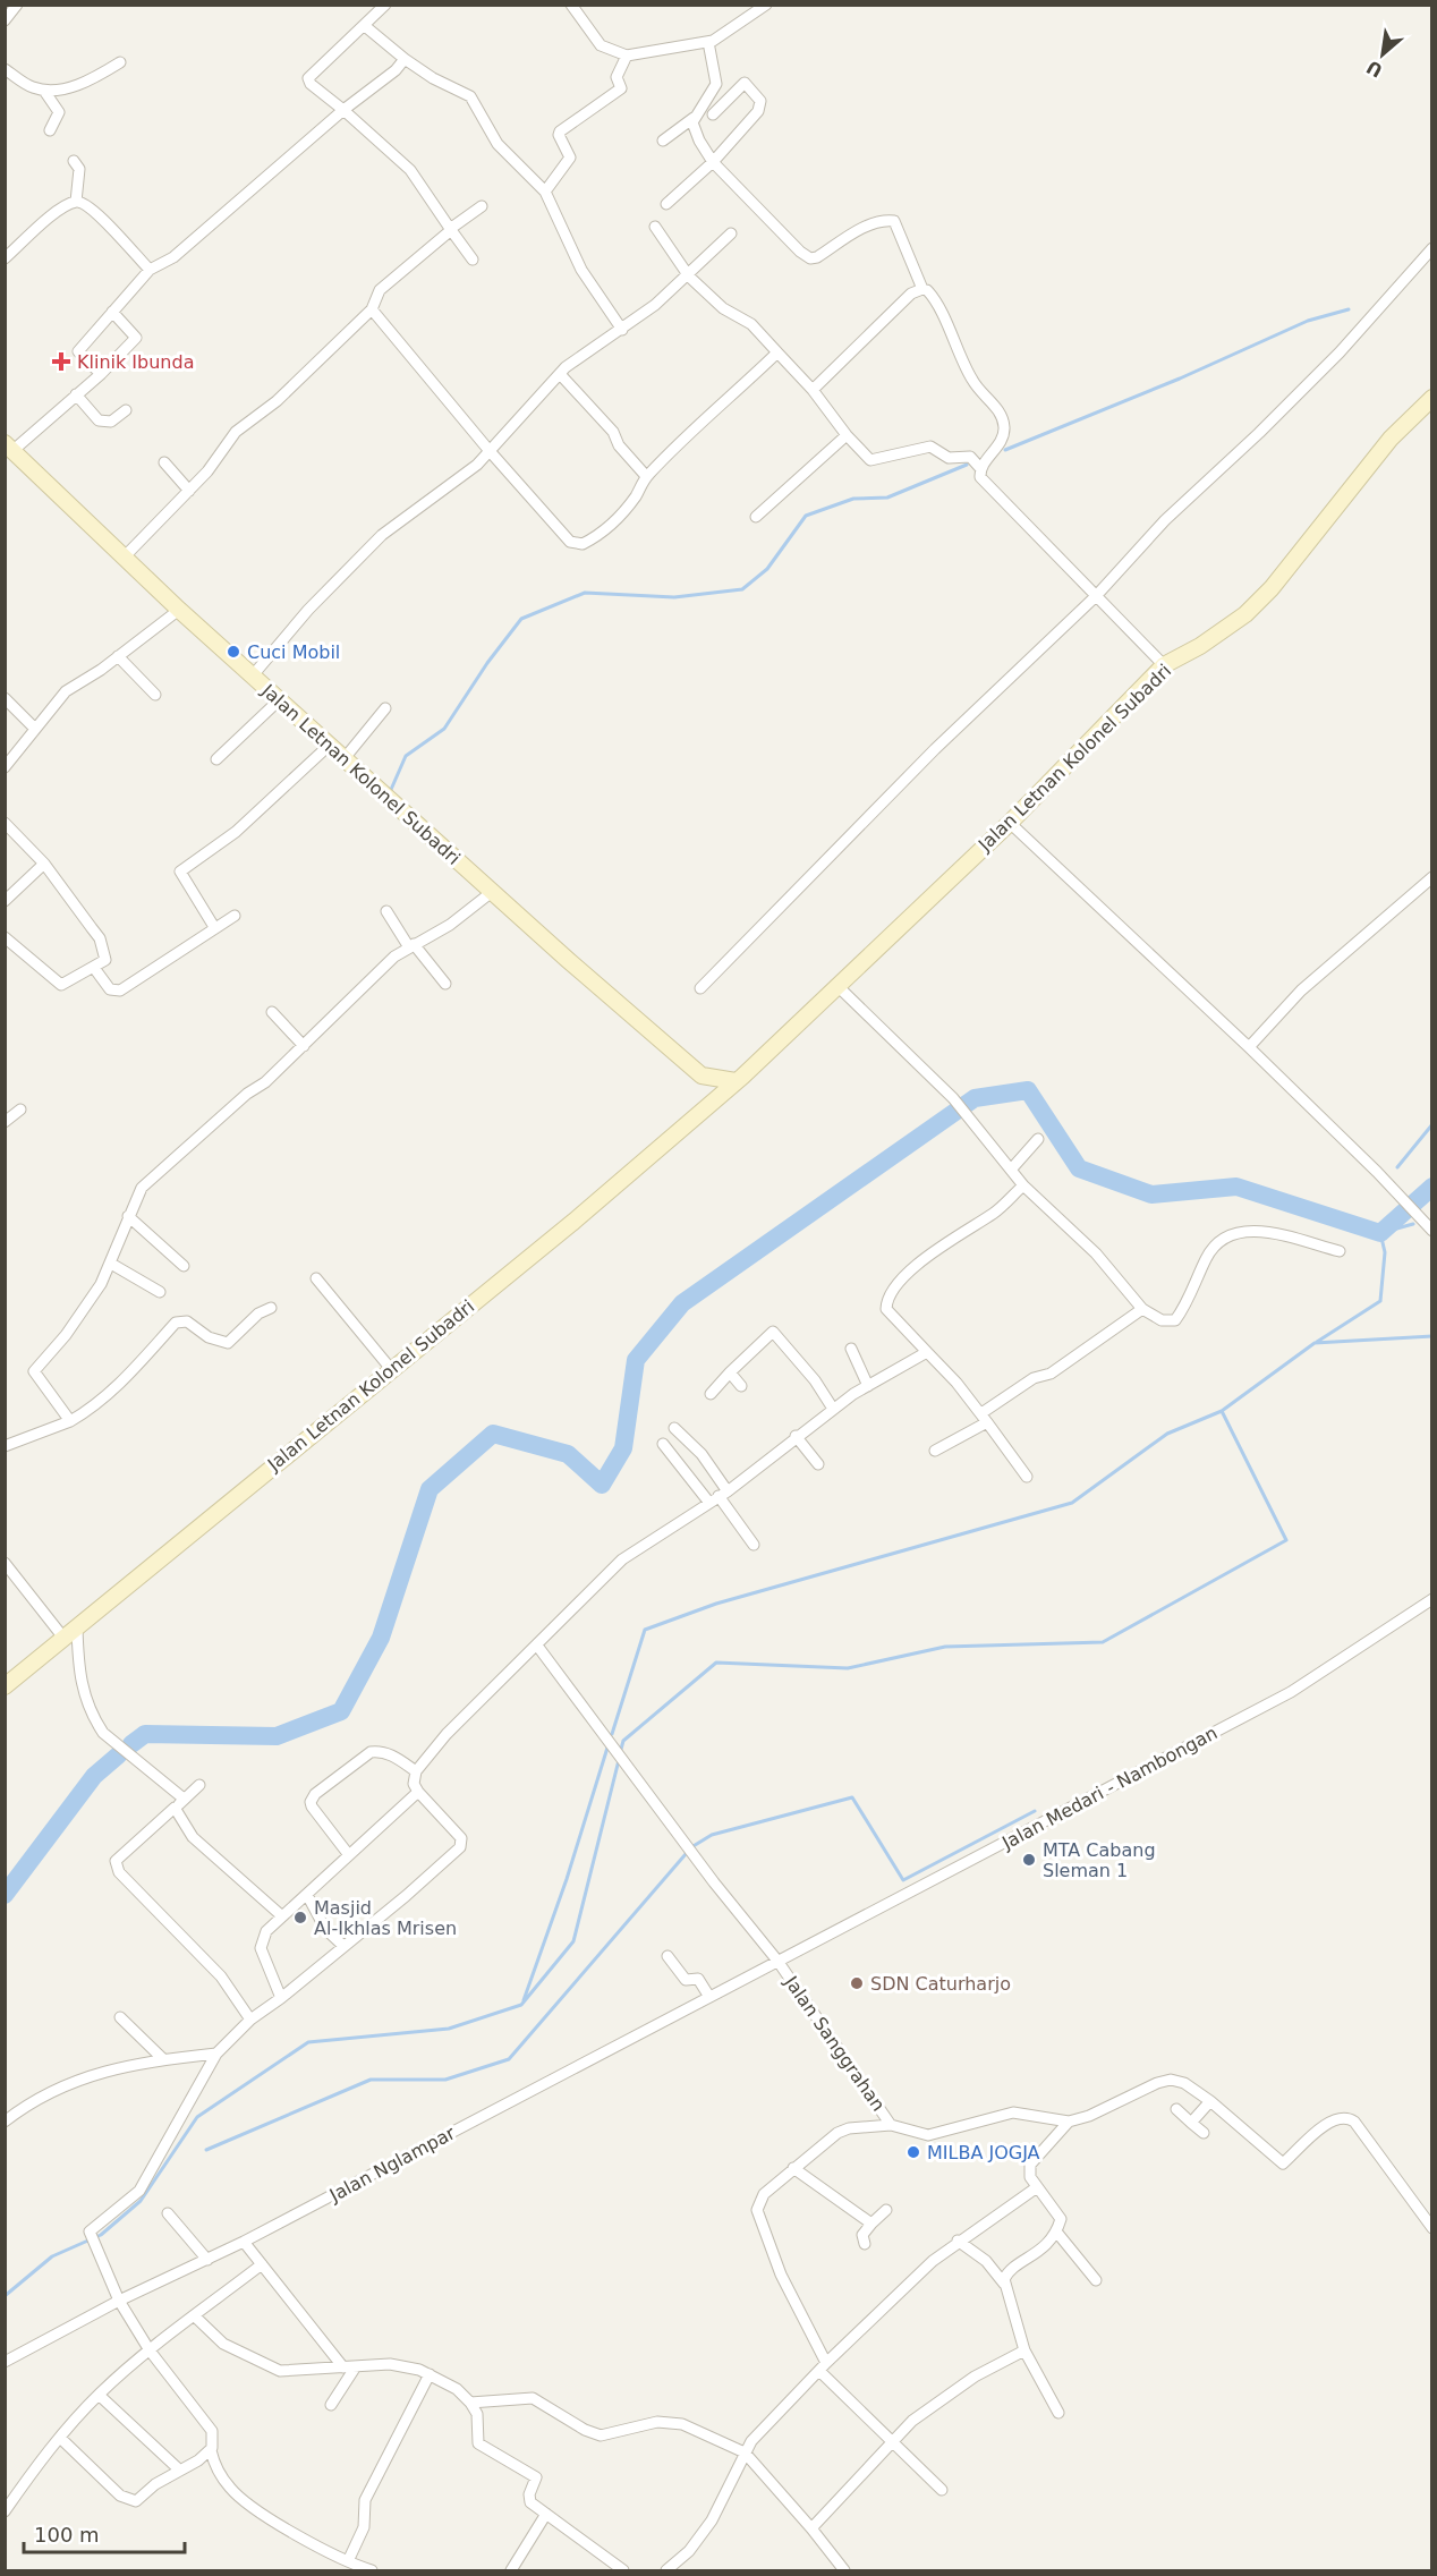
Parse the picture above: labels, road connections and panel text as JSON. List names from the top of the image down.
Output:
{
  "streets": {
    "main road": ["Jalan Letnan Kolonel Subadri"],
    "street": ["Jalan Medari - Nambongan", "Jalan Sanggrahan", "Jalan Nglampar"]
  },
  "crossings": [
    ["Jalan Medari - Nambongan", "Jalan Sanggrahan"],
    ["Jalan Medari - Nambongan", "Jalan Nglampar"],
    ["Jalan Sanggrahan", "Jalan Nglampar"]
  ],
  "places": {
    "health": ["Klinik Ibunda"],
    "other": [
      "Cuci Mobil",
      "MTA Cabang Sleman 1",
      "Masjid Al-Ikhlas Mrisen",
      "SDN Caturharjo",
      "MILBA JOGJA"
    ]
  },
  "scale_bar": "100 m",
  "north": "bottom left"
}
